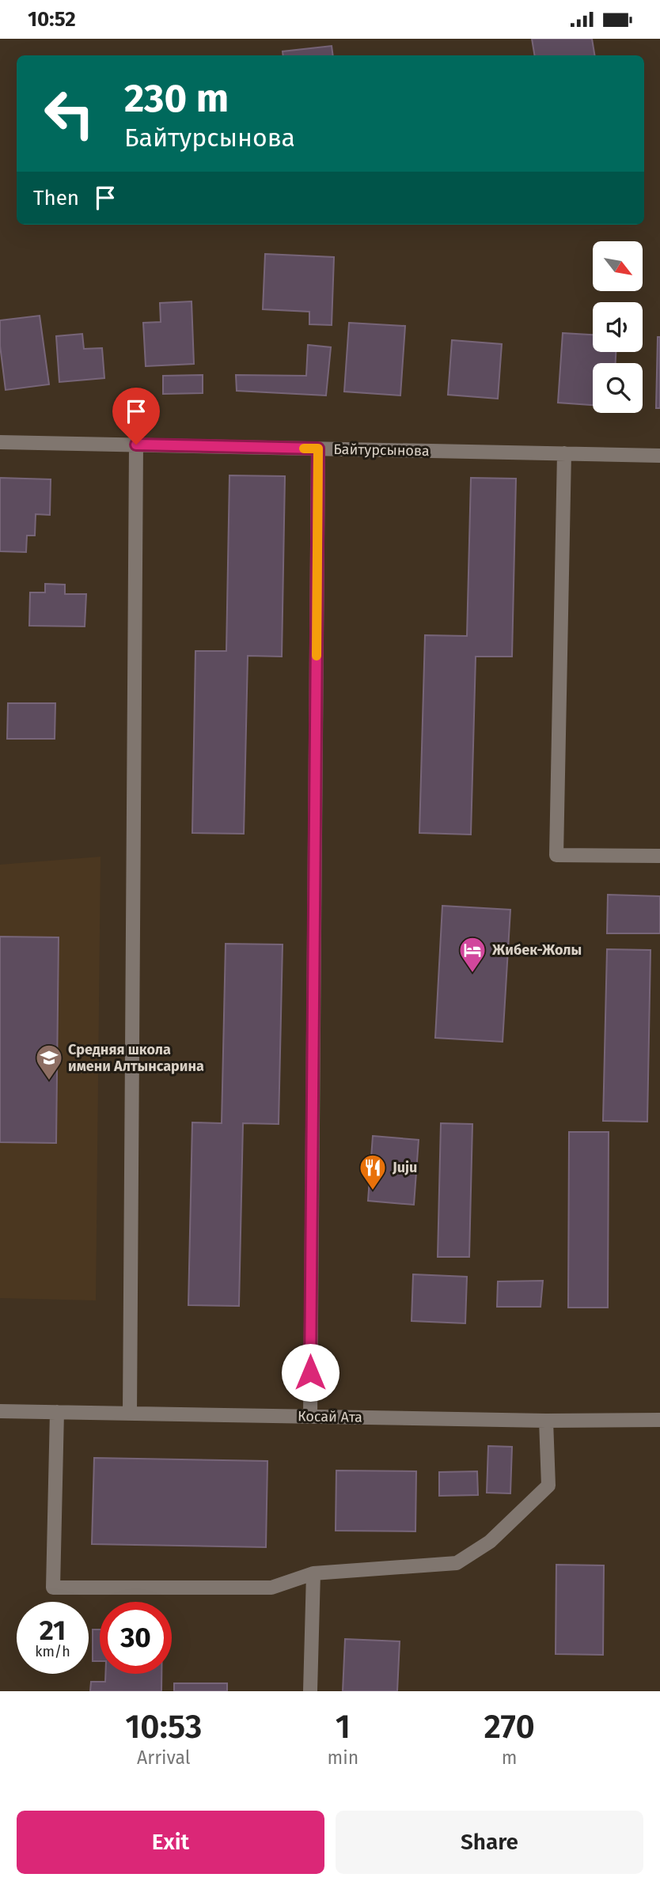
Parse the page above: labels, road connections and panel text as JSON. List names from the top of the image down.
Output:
{
  "streets": {
    "street": ["Байтурсынова", "Косай Ата"]
  },
  "places": {
    "hotel": ["Жибек-Жолы"],
    "school or university": ["Средняя школа имени Алтынсарина"],
    "restaurant": ["Juju"]
  },
  "north": "bottom right",
  "page": {
    "status": "10:52",
    "turn": ["230 m", "Байтурсынова"],
    "then": "Then",
    "speed": "21 km/h",
    "limit": "30",
    "eta": [
      "10:53",
      "Arrival",
      "1",
      "min",
      "270",
      "m"
    ],
    "buttons": ["Exit", "Share"]
  }
}
